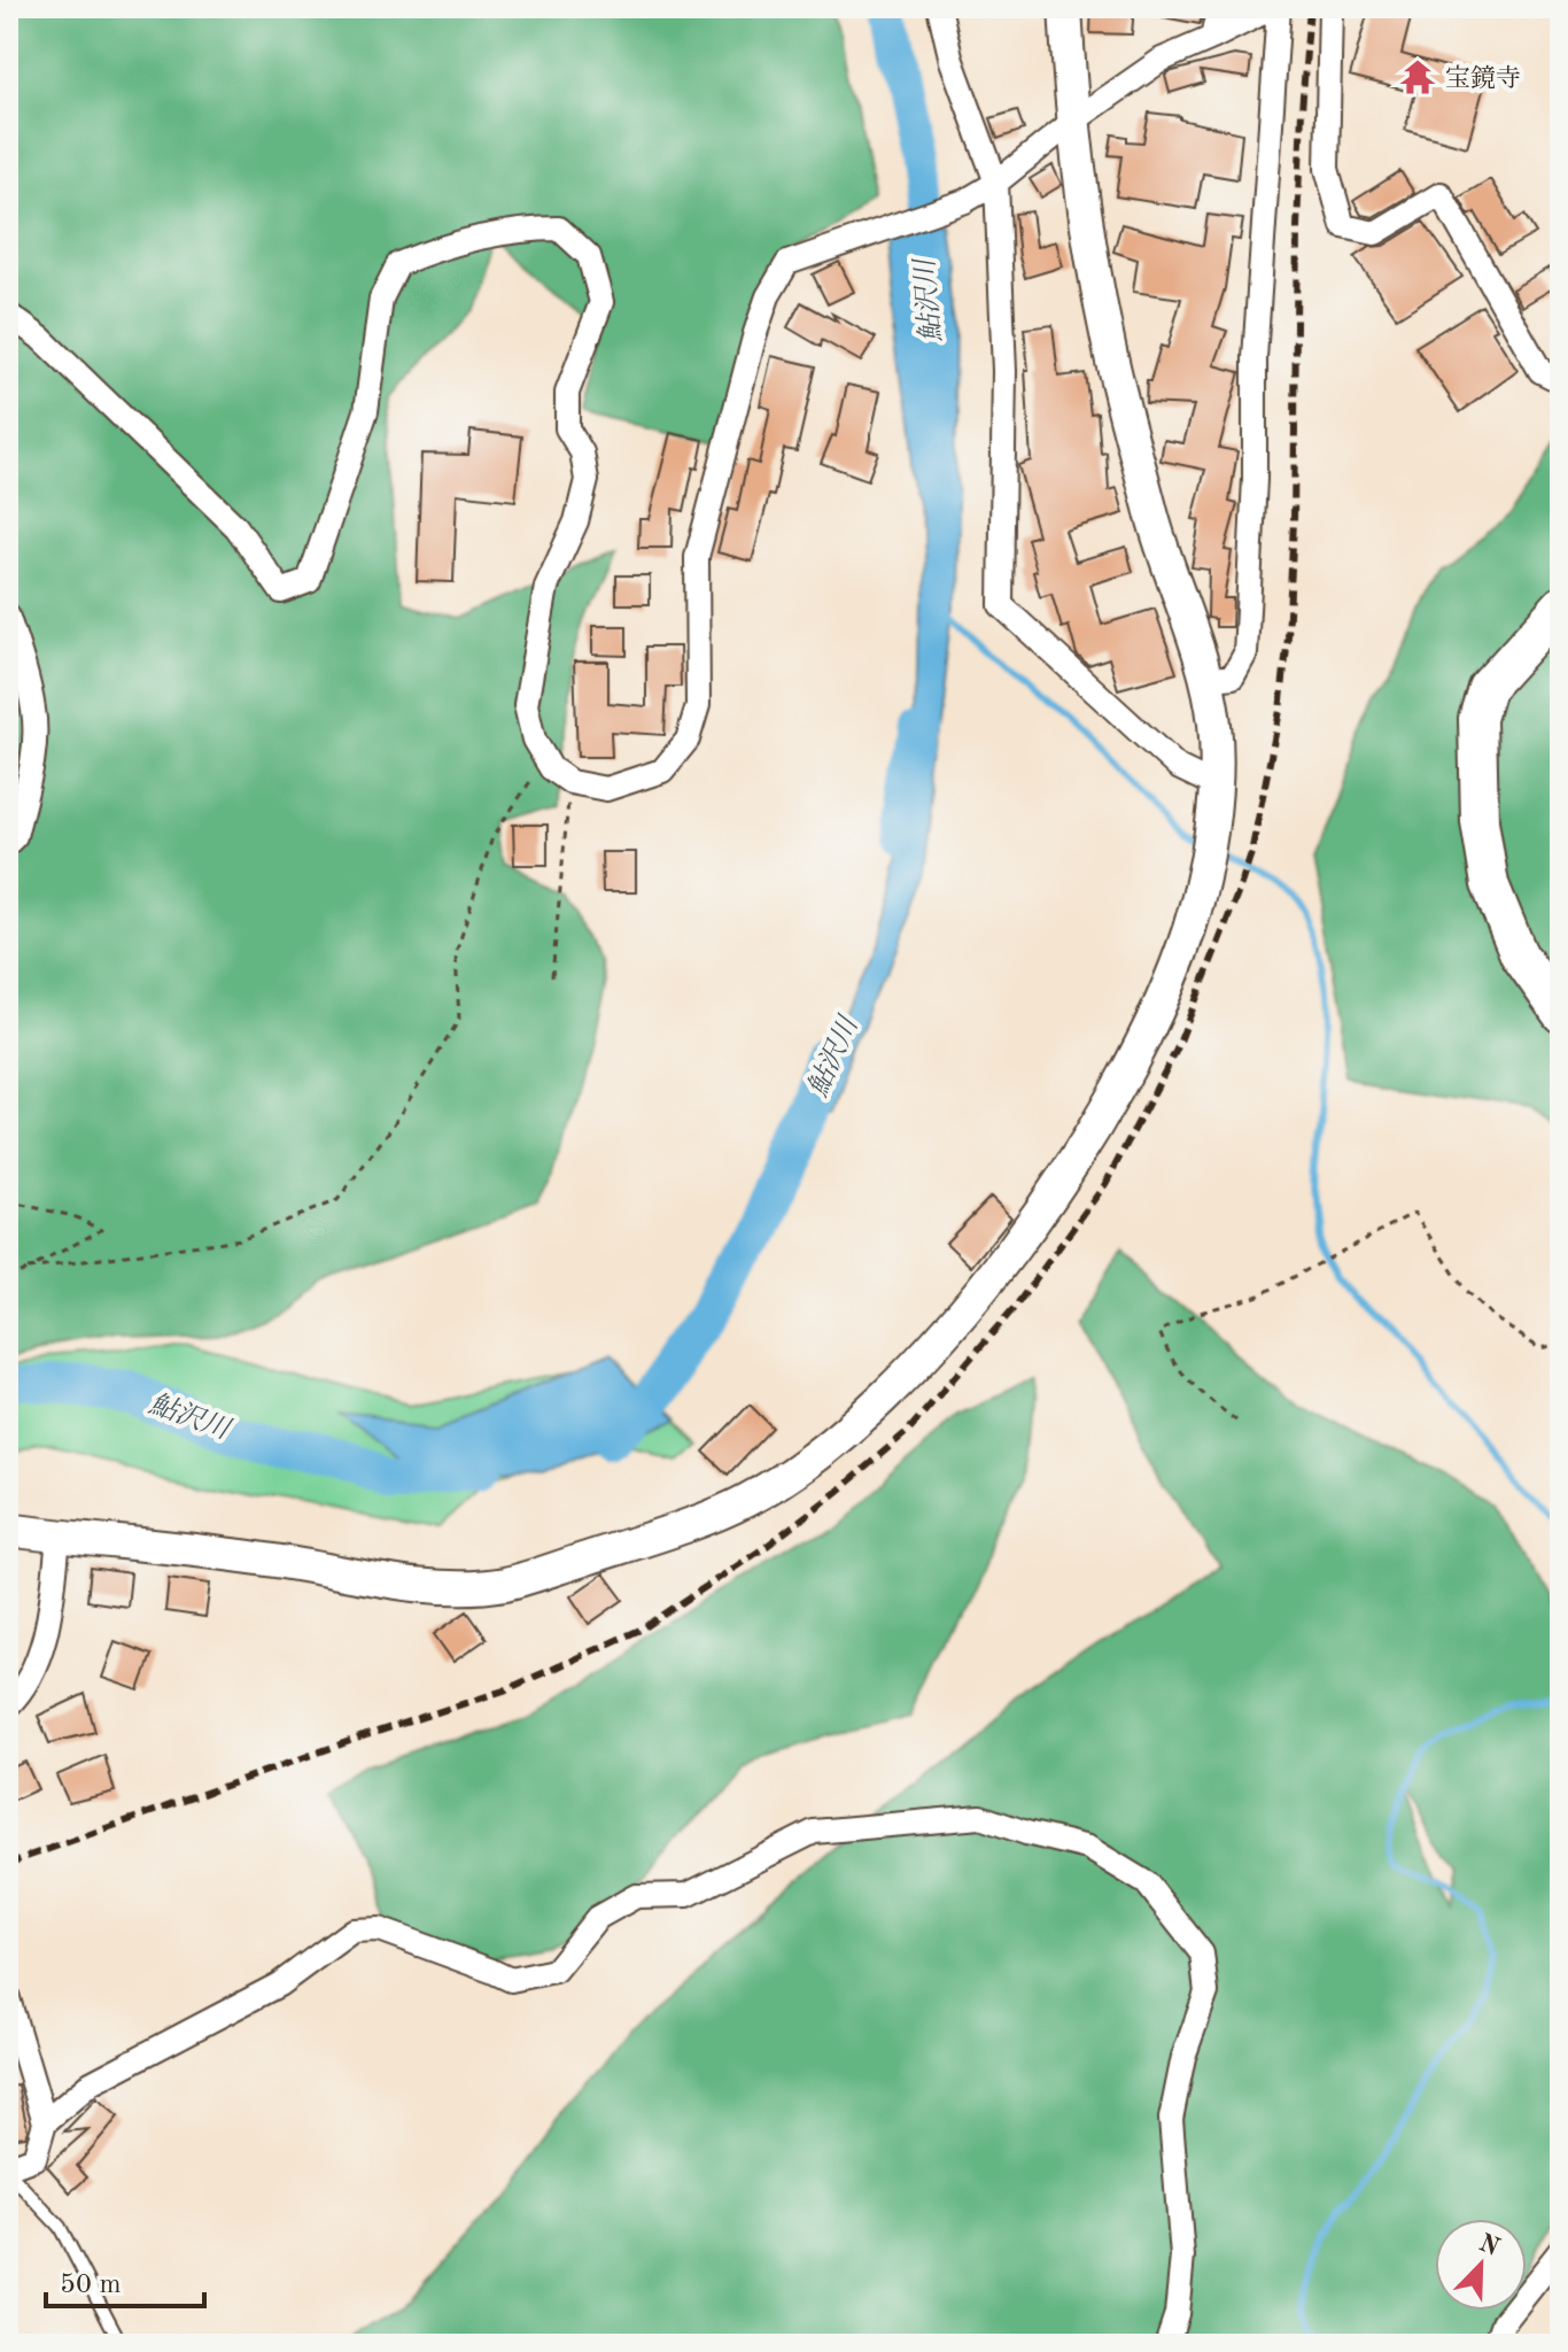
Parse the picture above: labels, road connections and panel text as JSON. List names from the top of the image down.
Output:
{
  "water": ["鮎沢川"],
  "places": {
    "temple": ["宝鏡寺"]
  },
  "scale_bar": "50 m",
  "north": "top right"
}
